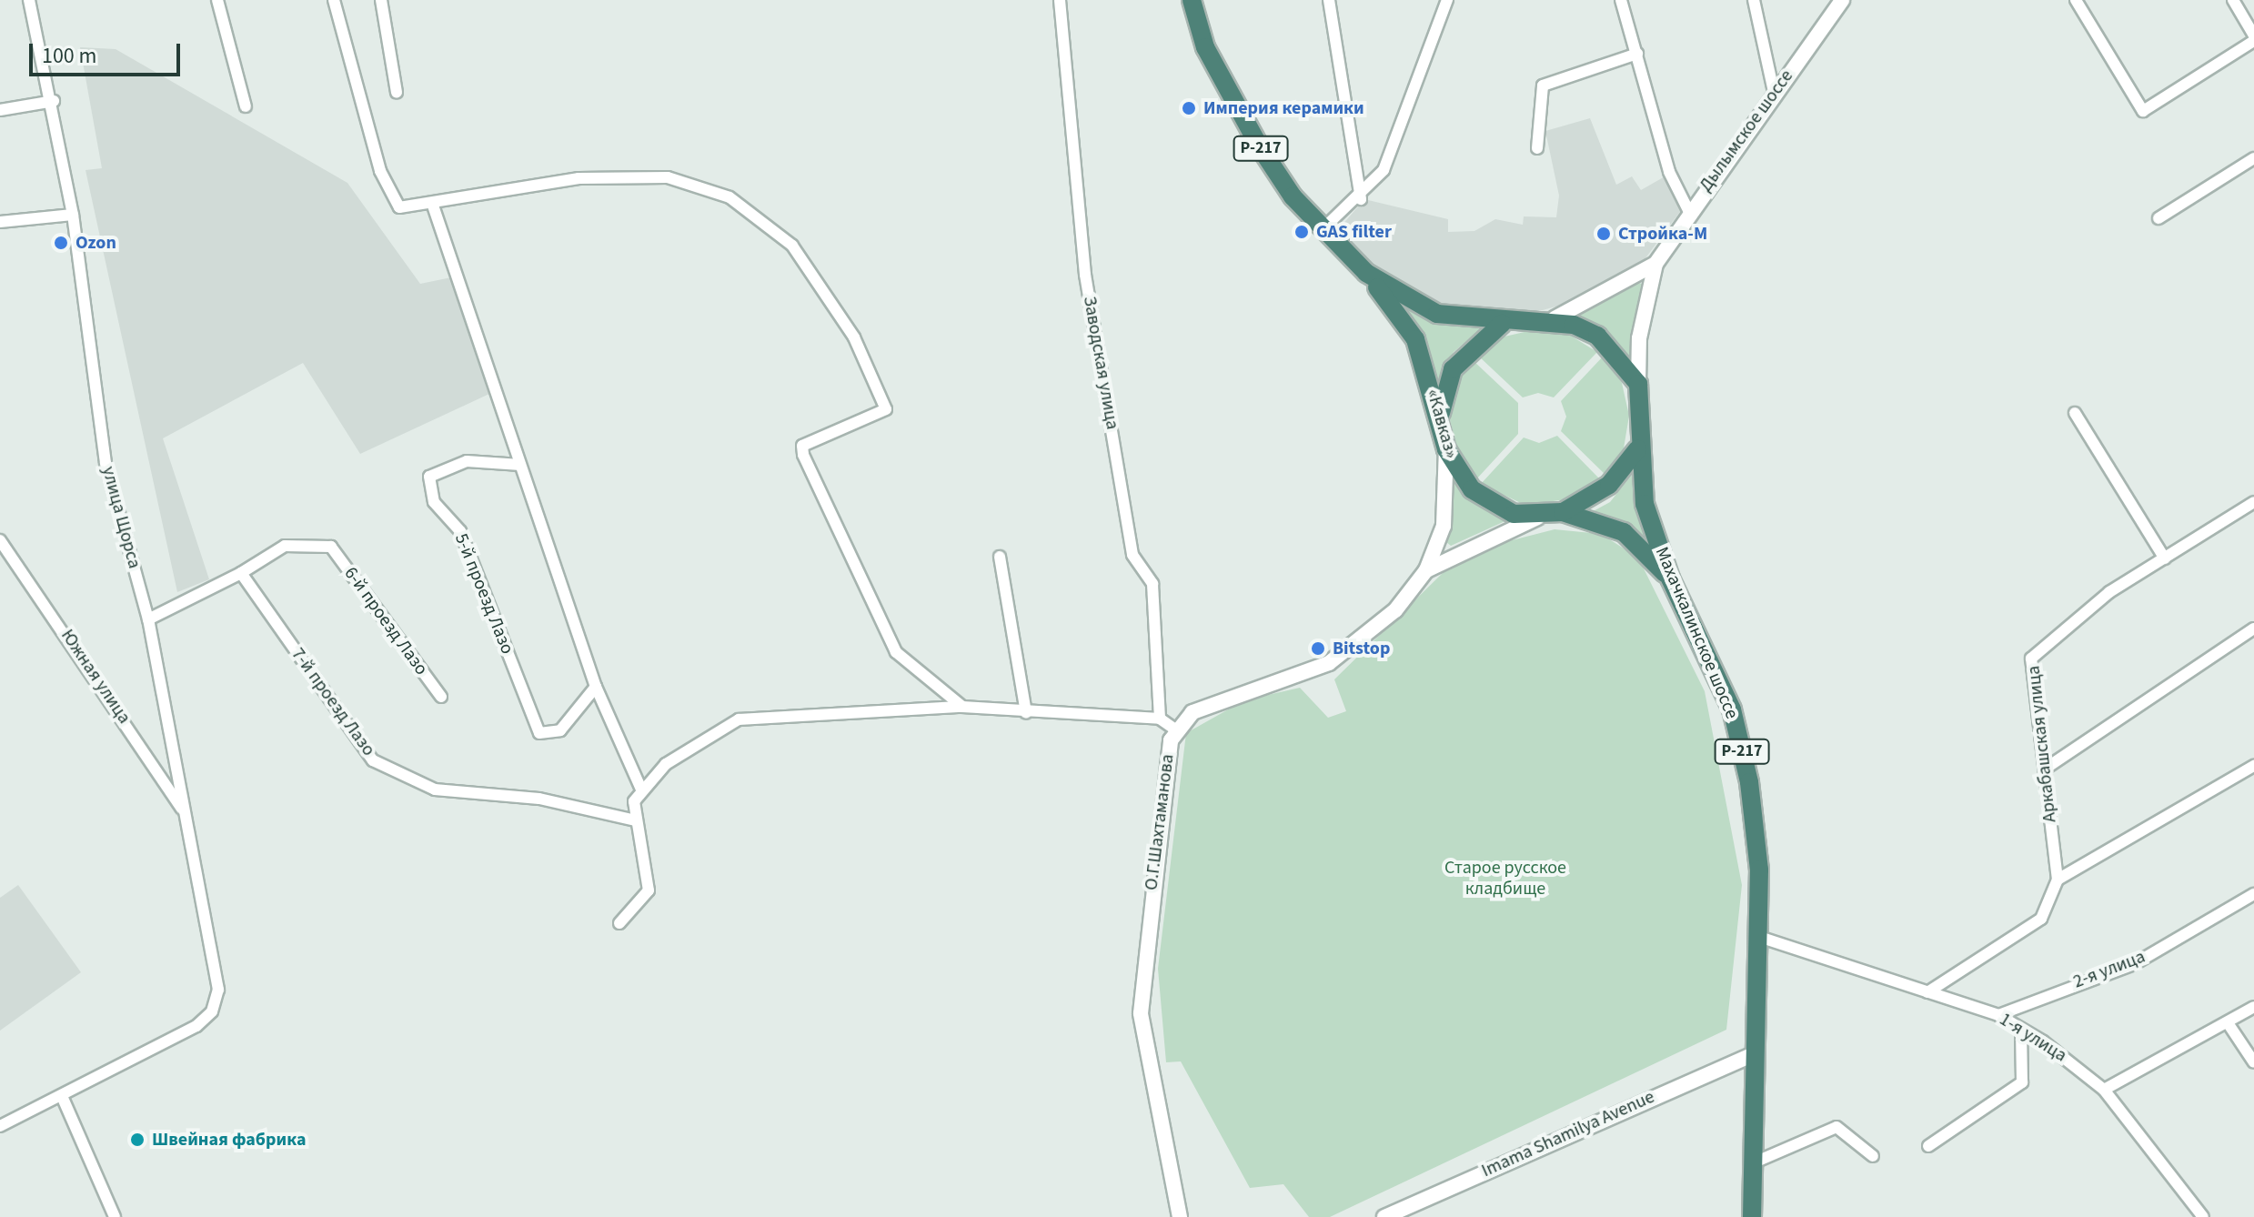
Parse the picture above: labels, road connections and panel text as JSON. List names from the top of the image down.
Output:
{
  "streets": {
    "highway": ["Р-217", "«Кавказ»", "Махачкалинское шоссе"],
    "main road": ["Дылымское шоссе", "О.Г.Шахтаманова", "Imama Shamilya Avenue"],
    "street": [
      "Заводская улица",
      "улица Щорса",
      "5-й проезд Лазо",
      "6-й проезд Лазо",
      "Южная улица",
      "7-й проезд Лазо",
      "Аркабашская улица",
      "2-я улица",
      "1-я улица"
    ]
  },
  "crossings": [
    ["Дылымское шоссе", "Р-217"],
    ["Р-217", "«Кавказ»"],
    ["Р-217", "Махачкалинское шоссе"],
    ["Р-217", "О.Г.Шахтаманова"],
    ["«Кавказ»", "Махачкалинское шоссе"],
    ["улица Щорса", "Южная улица"],
    ["6-й проезд Лазо", "7-й проезд Лазо"],
    ["Махачкалинское шоссе", "1-я улица"],
    ["Махачкалинское шоссе", "Imama Shamilya Avenue"],
    ["Аркабашская улица", "1-я улица"],
    ["2-я улица", "1-я улица"]
  ],
  "parks": ["Старое русское кладбище"],
  "places": [
    "Империя керамики",
    "GAS filter",
    "Стройка-М",
    "Ozon",
    "Bitstop",
    "Швейная фабрика"
  ],
  "scale_bar": "100 m"
}
